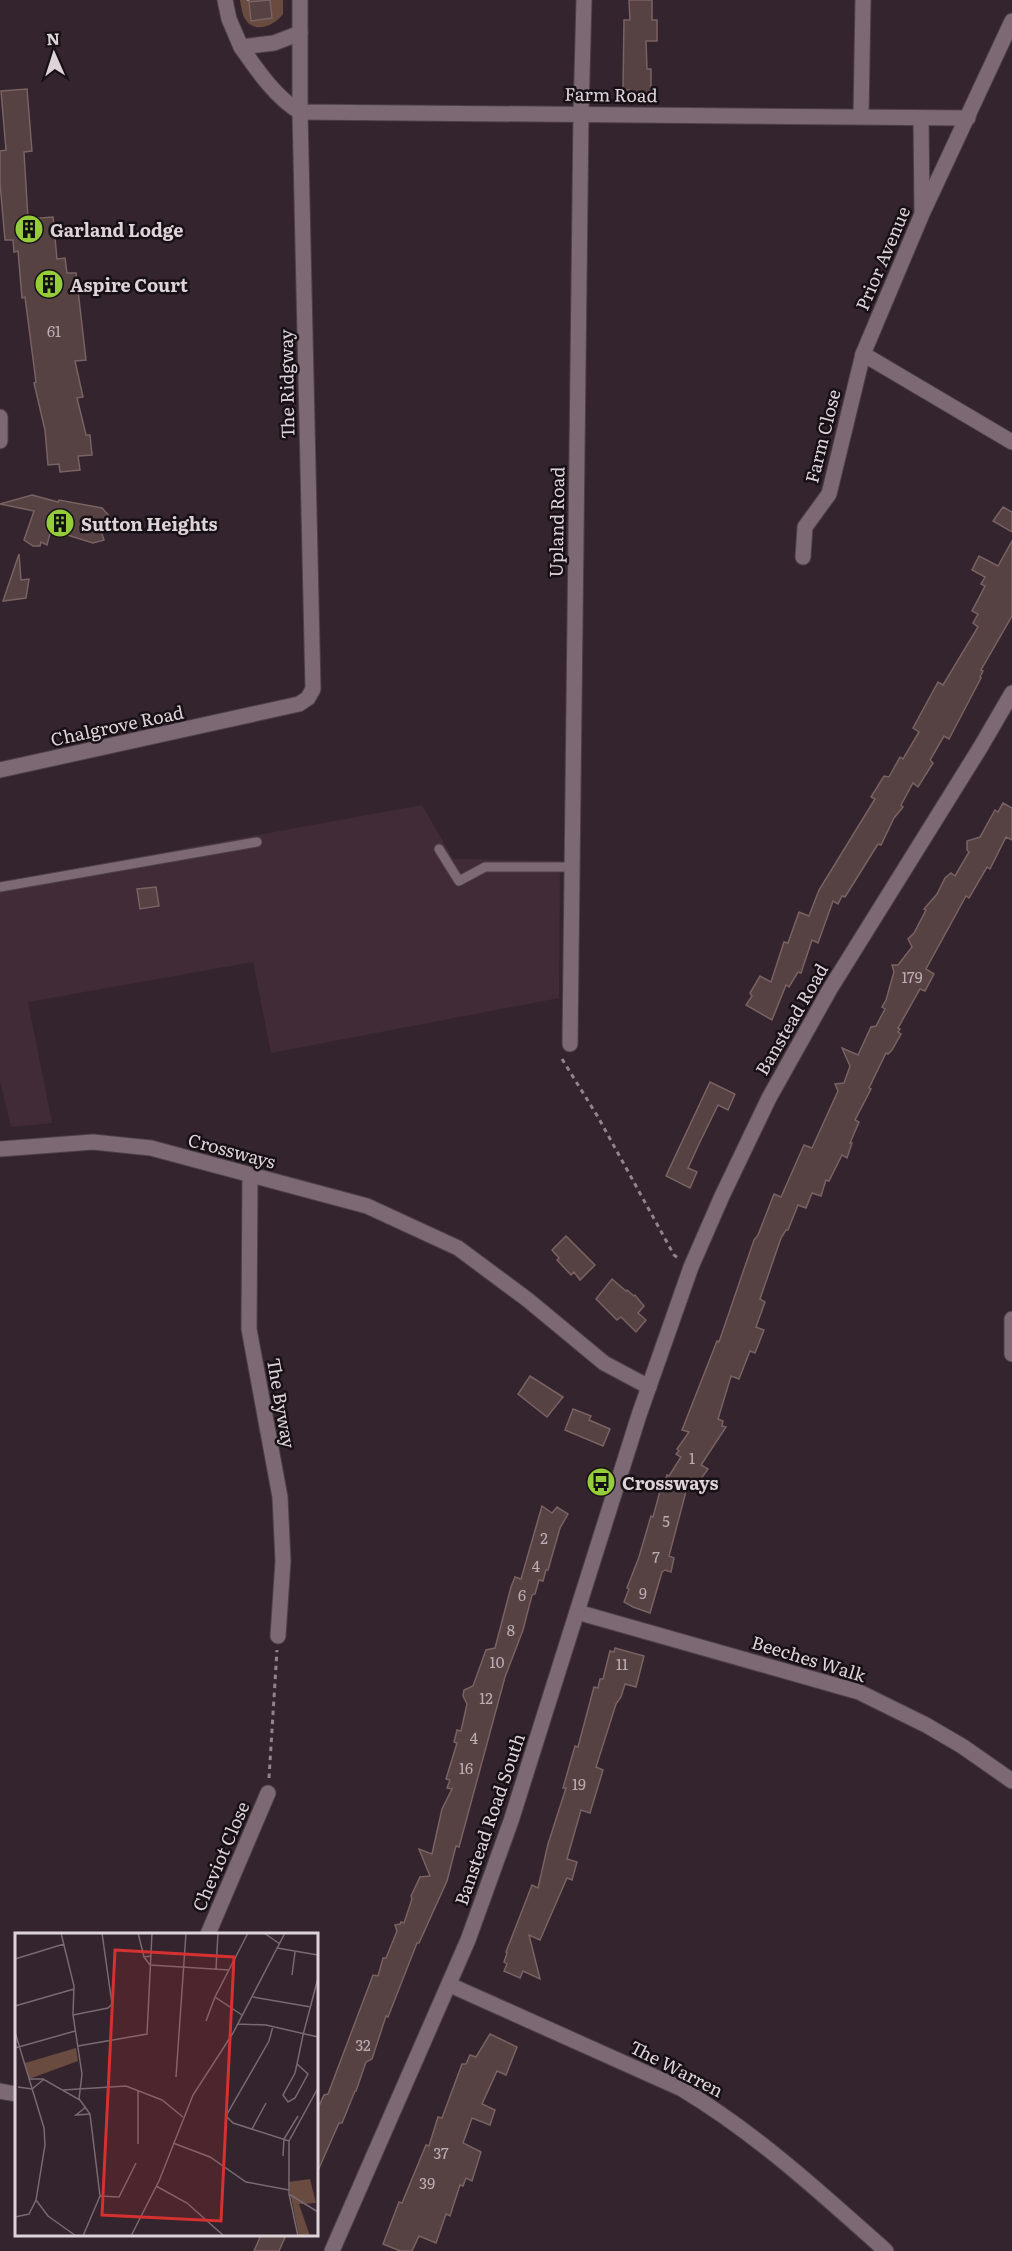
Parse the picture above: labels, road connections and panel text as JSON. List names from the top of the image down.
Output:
{
  "streets": {
    "street": [
      "Farm Road",
      "Prior Avenue",
      "The Ridgway",
      "Farm Close",
      "Upland Road",
      "Chalgrove Road",
      "Banstead Road",
      "Crossways",
      "The Byway",
      "Beeches Walk",
      "Banstead Road South",
      "Cheviot Close",
      "The Warren"
    ]
  },
  "crossings": [
    ["Farm Road", "Prior Avenue"],
    ["Farm Road", "The Ridgway"],
    ["Farm Road", "Upland Road"],
    ["Prior Avenue", "Farm Close"],
    ["The Ridgway", "Chalgrove Road"],
    ["Banstead Road", "Crossways"],
    ["Banstead Road", "Banstead Road South"],
    ["Crossways", "The Byway"],
    ["Crossways", "Banstead Road South"],
    ["Beeches Walk", "Banstead Road South"],
    ["Banstead Road South", "The Warren"]
  ],
  "places": {
    "building": ["Garland Lodge", "Aspire Court", "Sutton Heights"],
    "bus stop": ["Crossways"]
  },
  "house_numbers": [
    "61",
    "179",
    "1",
    "5",
    "2",
    "7",
    "4",
    "9",
    "6",
    "8",
    "10",
    "11",
    "12",
    "4",
    "16",
    "19",
    "32",
    "37",
    "39"
  ],
  "north": "top"
}
